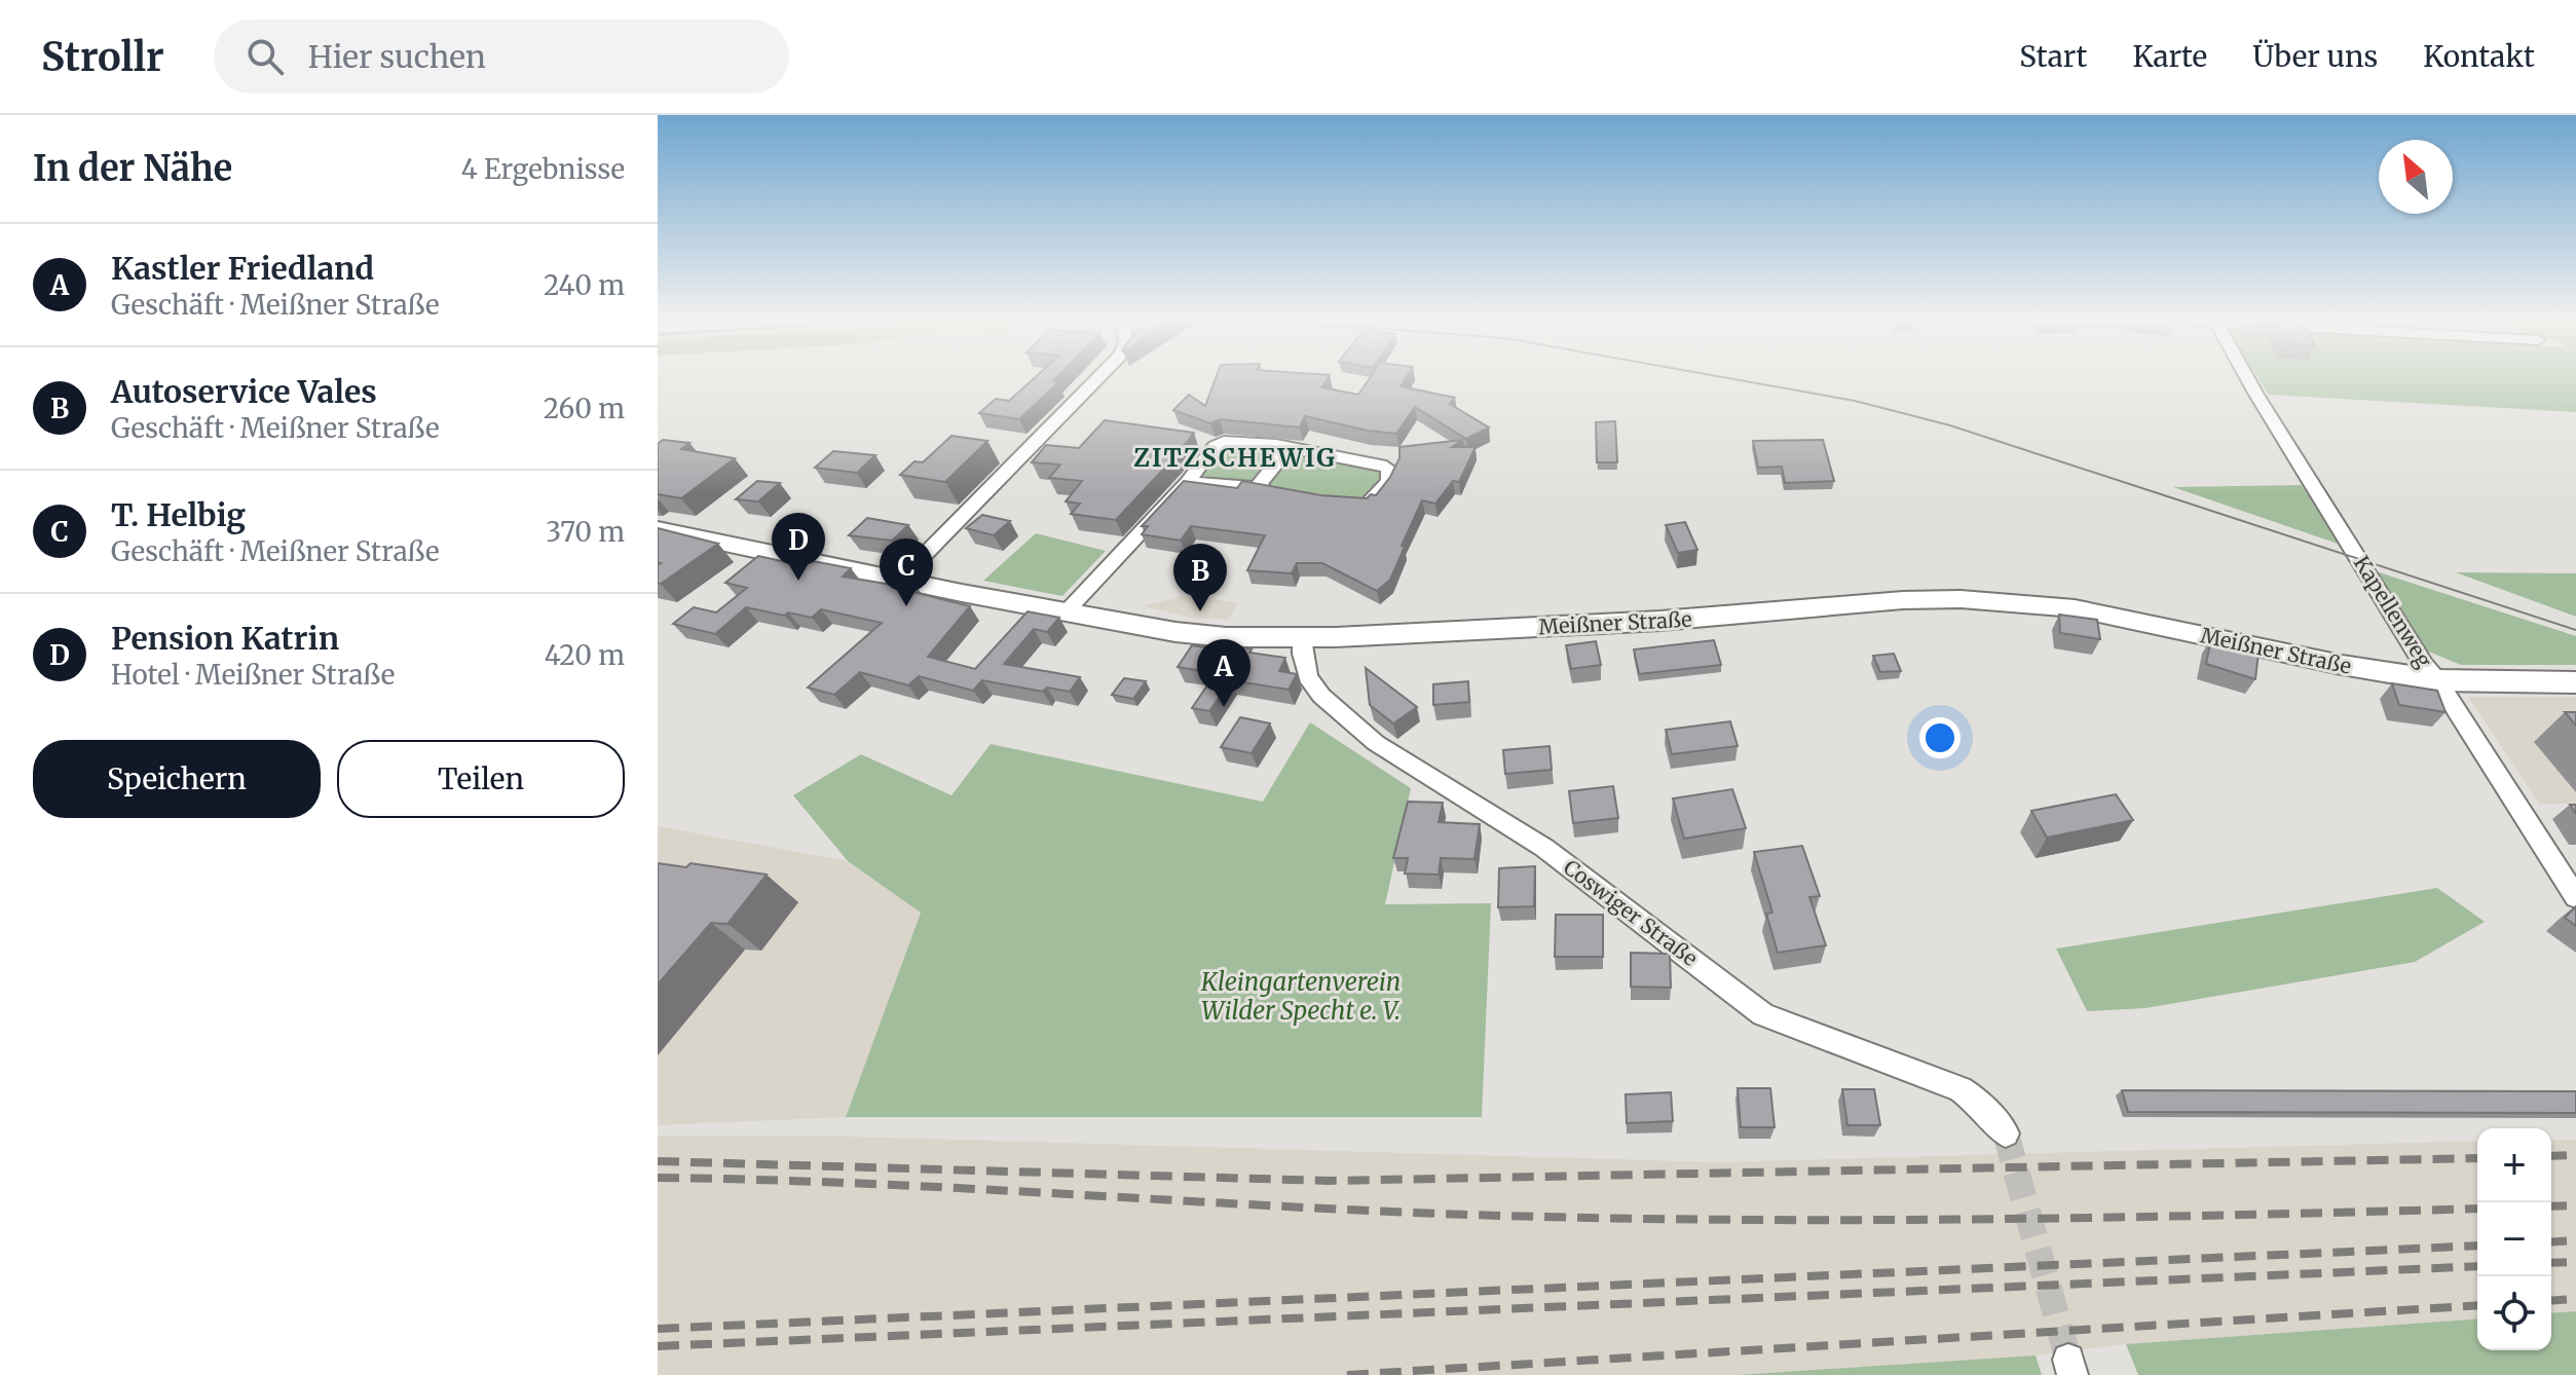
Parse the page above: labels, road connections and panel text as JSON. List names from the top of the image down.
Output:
{
  "streets": {
    "main road": ["Meißner Straße"],
    "street": ["Kapellenweg", "Coswiger Straße"]
  },
  "crossings": [
    ["Kapellenweg", "Meißner Straße"],
    ["Meißner Straße", "Coswiger Straße"]
  ],
  "districts": ["ZITZSCHEWIG"],
  "parks": ["Kleingartenverein Wilder Specht e. V."],
  "north": "top left",
  "page": {
    "header": "Strollr",
    "search": "Hier suchen",
    "nav": [
      "Start",
      "Karte",
      "Über uns",
      "Kontakt"
    ],
    "heading": ["In der Nähe", "4 Ergebnisse"],
    "list": [
      {
        "mark": "A",
        "name": "Kastler Friedland",
        "note": "Geschäft · Meißner Straße",
        "value": "240 m"
      },
      {
        "mark": "B",
        "name": "Autoservice Vales",
        "note": "Geschäft · Meißner Straße",
        "value": "260 m"
      },
      {
        "mark": "C",
        "name": "T. Helbig",
        "note": "Geschäft · Meißner Straße",
        "value": "370 m"
      },
      {
        "mark": "D",
        "name": "Pension Katrin",
        "note": "Hotel · Meißner Straße",
        "value": "420 m"
      }
    ],
    "pins": [
      "D",
      "C",
      "B",
      "A"
    ],
    "buttons": ["Speichern", "Teilen"],
    "map_buttons": ["+", "−"]
  }
}
